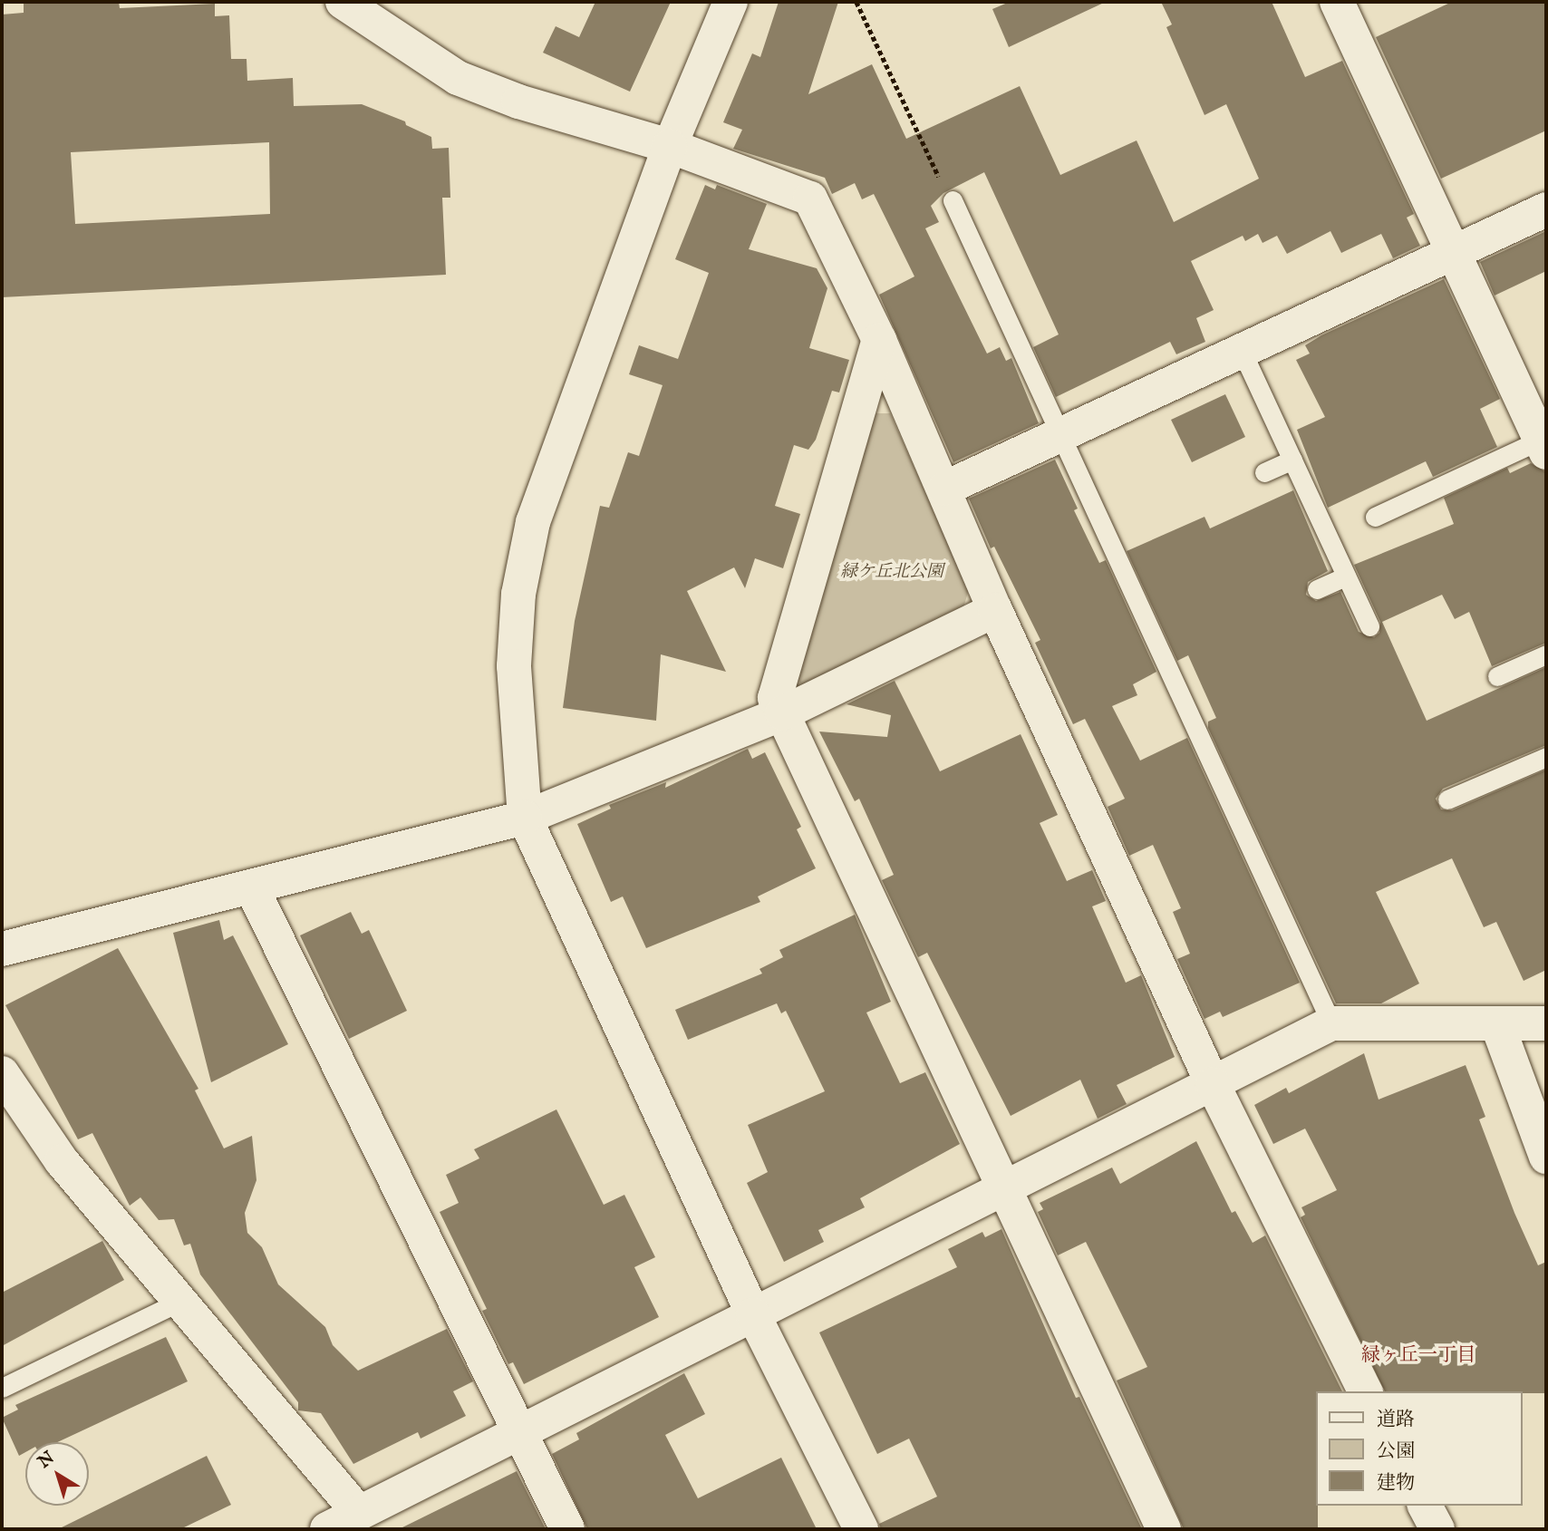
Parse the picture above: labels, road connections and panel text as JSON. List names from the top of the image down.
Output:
{
  "districts": ["緑ヶ丘一丁目"],
  "parks": ["緑ケ丘北公園"],
  "legend": ["道路", "公園", "建物"],
  "north": "top left"
}
